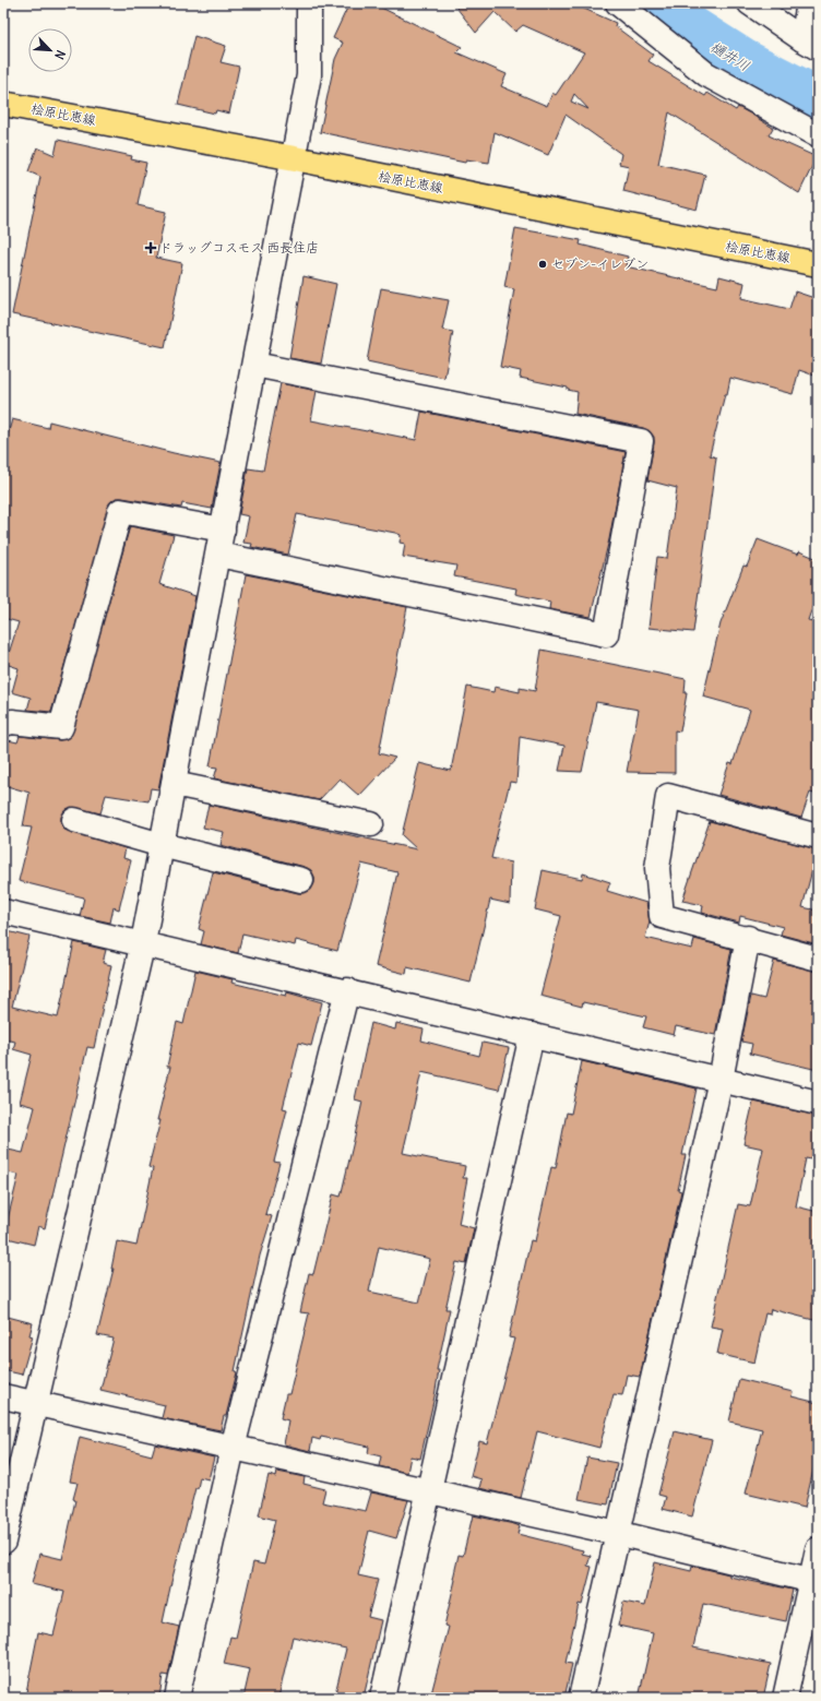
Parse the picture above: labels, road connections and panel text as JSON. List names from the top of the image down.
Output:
{
  "streets": {
    "main road": ["桧原比恵線"]
  },
  "water": ["樋井川"],
  "places": {
    "health": ["ドラッグコスモス 西長住店"],
    "other": ["セブン-イレブン"]
  },
  "north": "bottom right"
}
